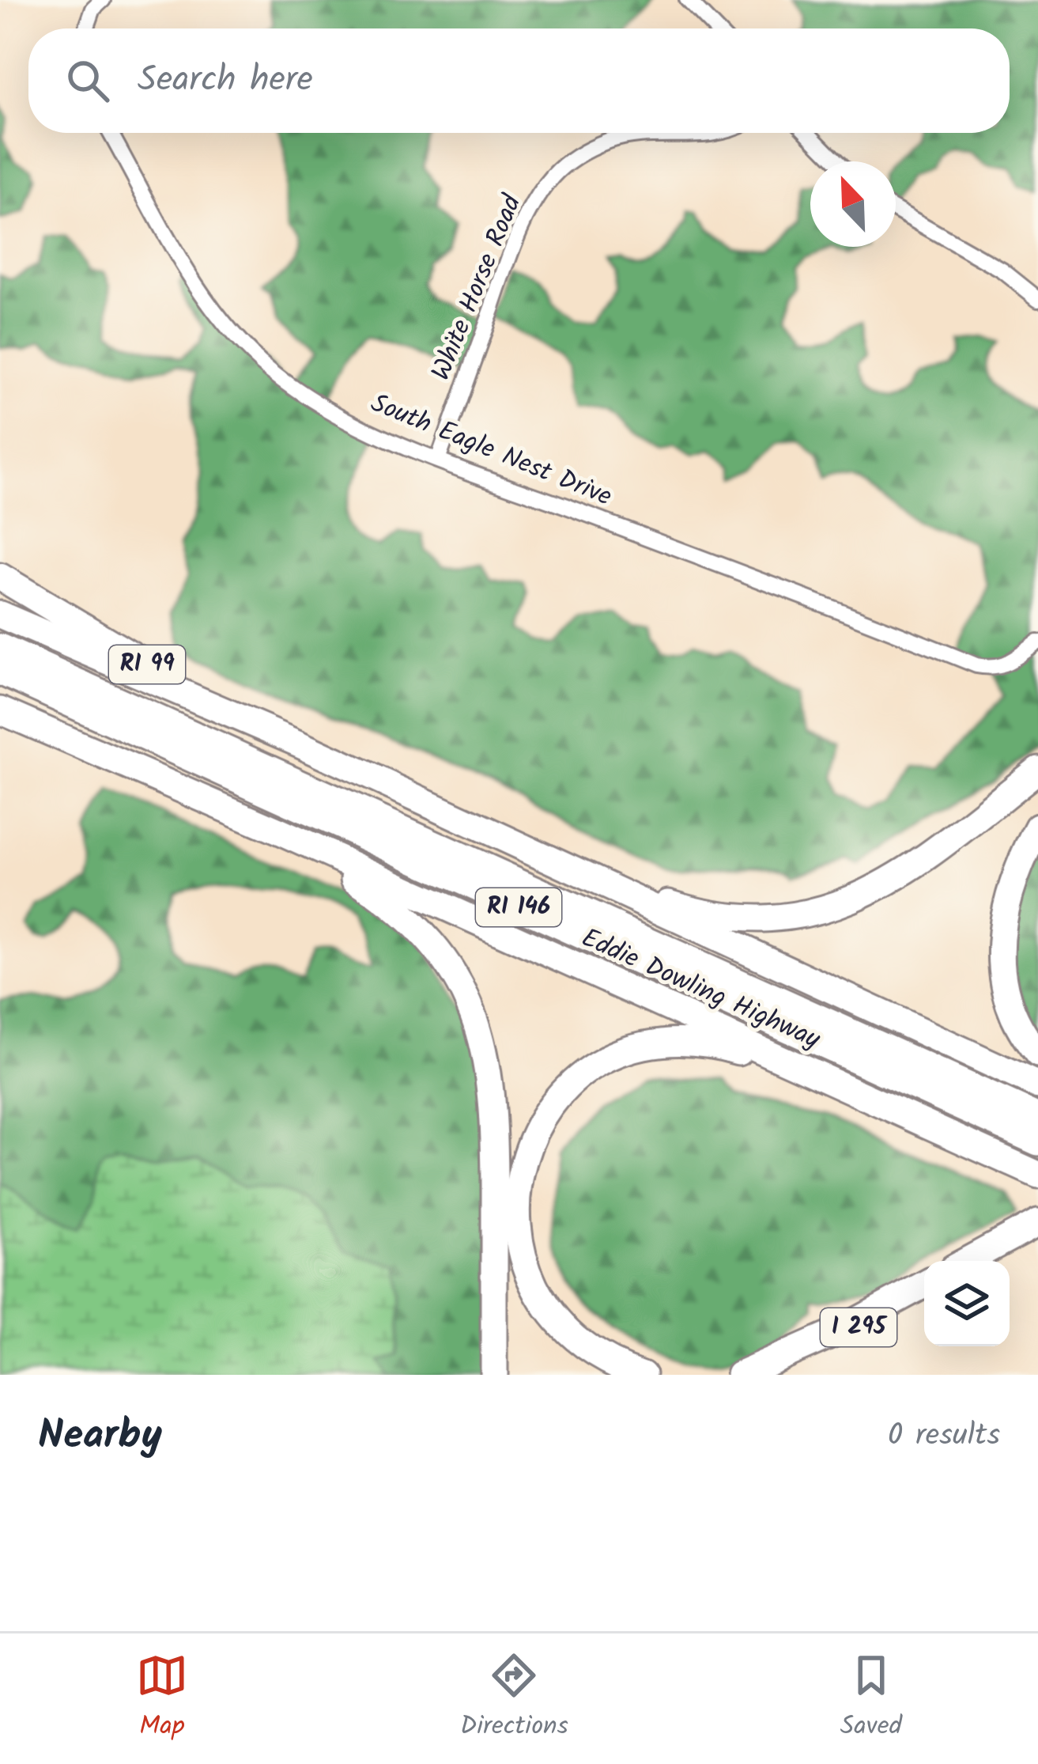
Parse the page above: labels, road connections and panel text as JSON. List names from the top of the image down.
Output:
{
  "streets": {
    "highway": [
      "RI 99",
      "RI 146",
      "Eddie Dowling Highway",
      "I 295"
    ],
    "street": ["White Horse Road", "South Eagle Nest Drive"]
  },
  "crossings": [
    ["White Horse Road", "South Eagle Nest Drive"]
  ],
  "north": "top left",
  "page": {
    "search": "Search here",
    "heading": ["Nearby", "0 results"],
    "nav": ["Map", "Directions", "Saved"]
  }
}
